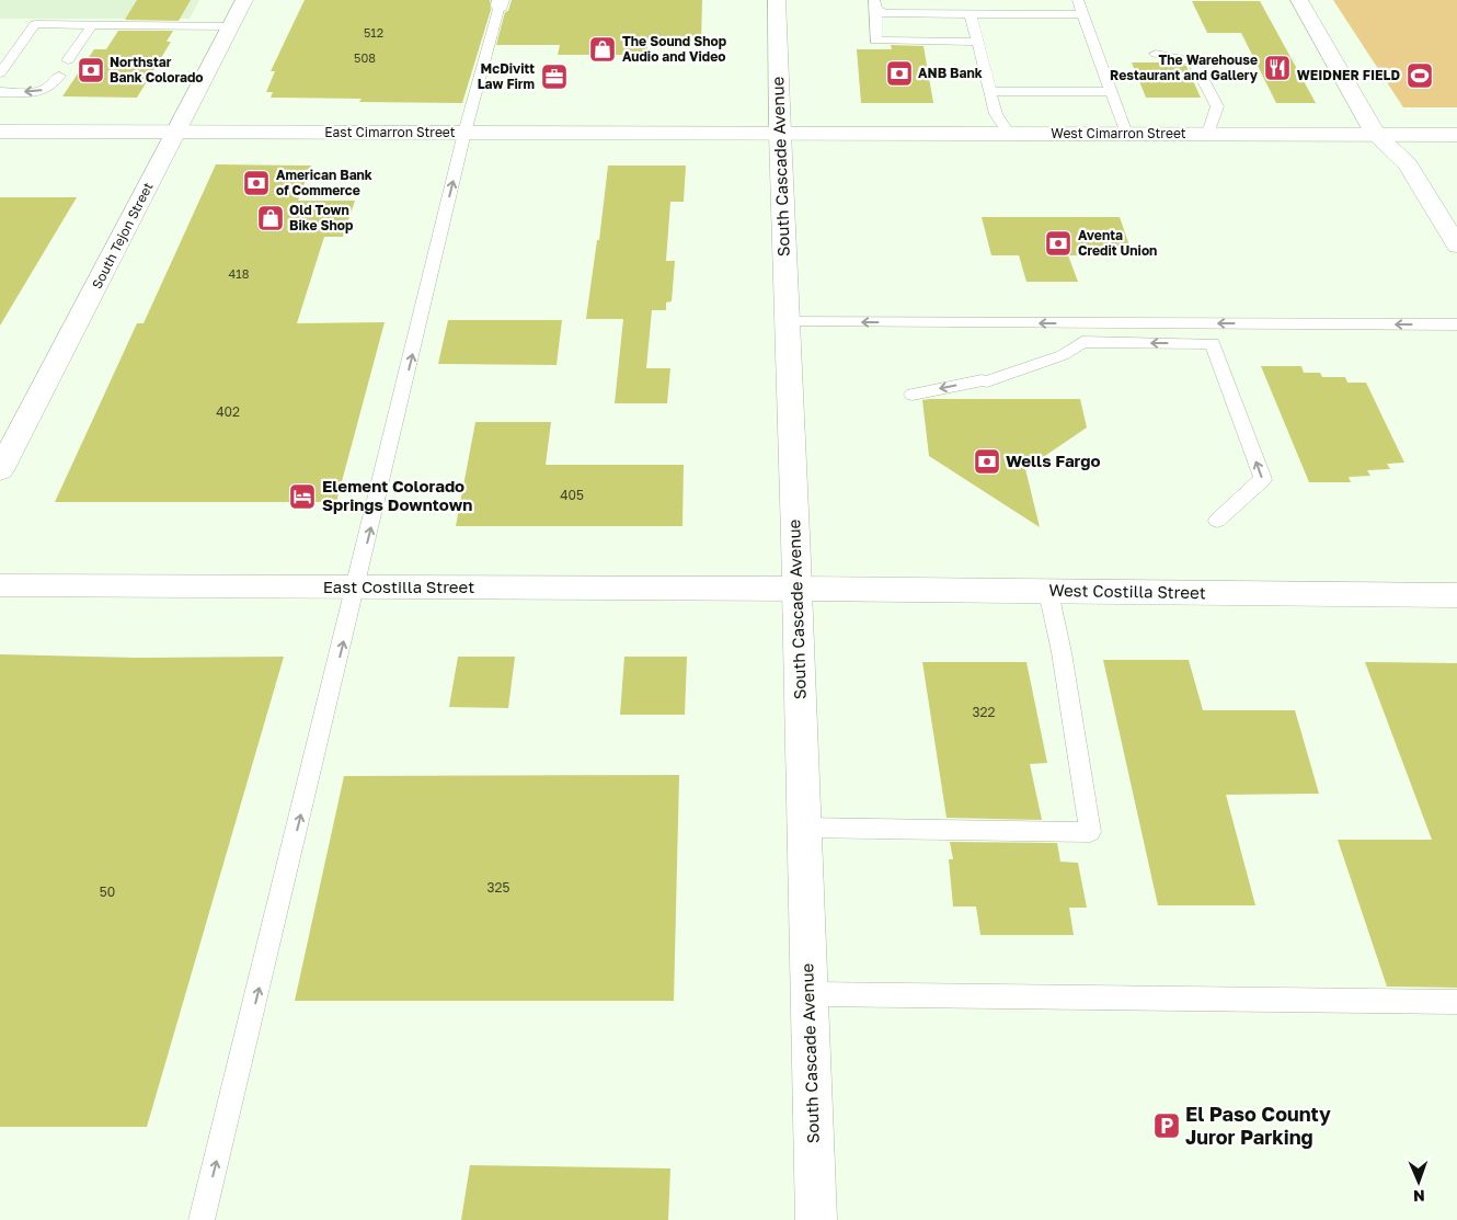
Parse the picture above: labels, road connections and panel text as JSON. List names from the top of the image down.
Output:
{
  "streets": {
    "street": [
      "East Cimarron Street",
      "West Cimarron Street",
      "South Cascade Avenue",
      "South Tejon Street",
      "East Costilla Street",
      "West Costilla Street"
    ]
  },
  "crossings": [
    ["East Cimarron Street", "West Cimarron Street"],
    ["East Cimarron Street", "South Cascade Avenue"],
    ["East Cimarron Street", "South Tejon Street"],
    ["West Cimarron Street", "South Cascade Avenue"],
    ["South Cascade Avenue", "East Costilla Street"],
    ["South Cascade Avenue", "West Costilla Street"],
    ["East Costilla Street", "West Costilla Street"]
  ],
  "places": {
    "shop": ["The Sound Shop Audio and Video", "Old Town Bike Shop"],
    "restaurant": ["The Warehouse Restaurant and Gallery"],
    "bank": [
      "Northstar Bank Colorado",
      "ANB Bank",
      "American Bank of Commerce",
      "Aventa Credit Union",
      "Wells Fargo"
    ],
    "sports": ["WEIDNER FIELD"],
    "office": ["McDivitt Law Firm"],
    "hotel": ["Element Colorado Springs Downtown"],
    "parking": ["El Paso County Juror Parking"]
  },
  "house_numbers": [
    "512",
    "508",
    "418",
    "402",
    "405",
    "322",
    "325",
    "50"
  ],
  "north": "bottom"
}
